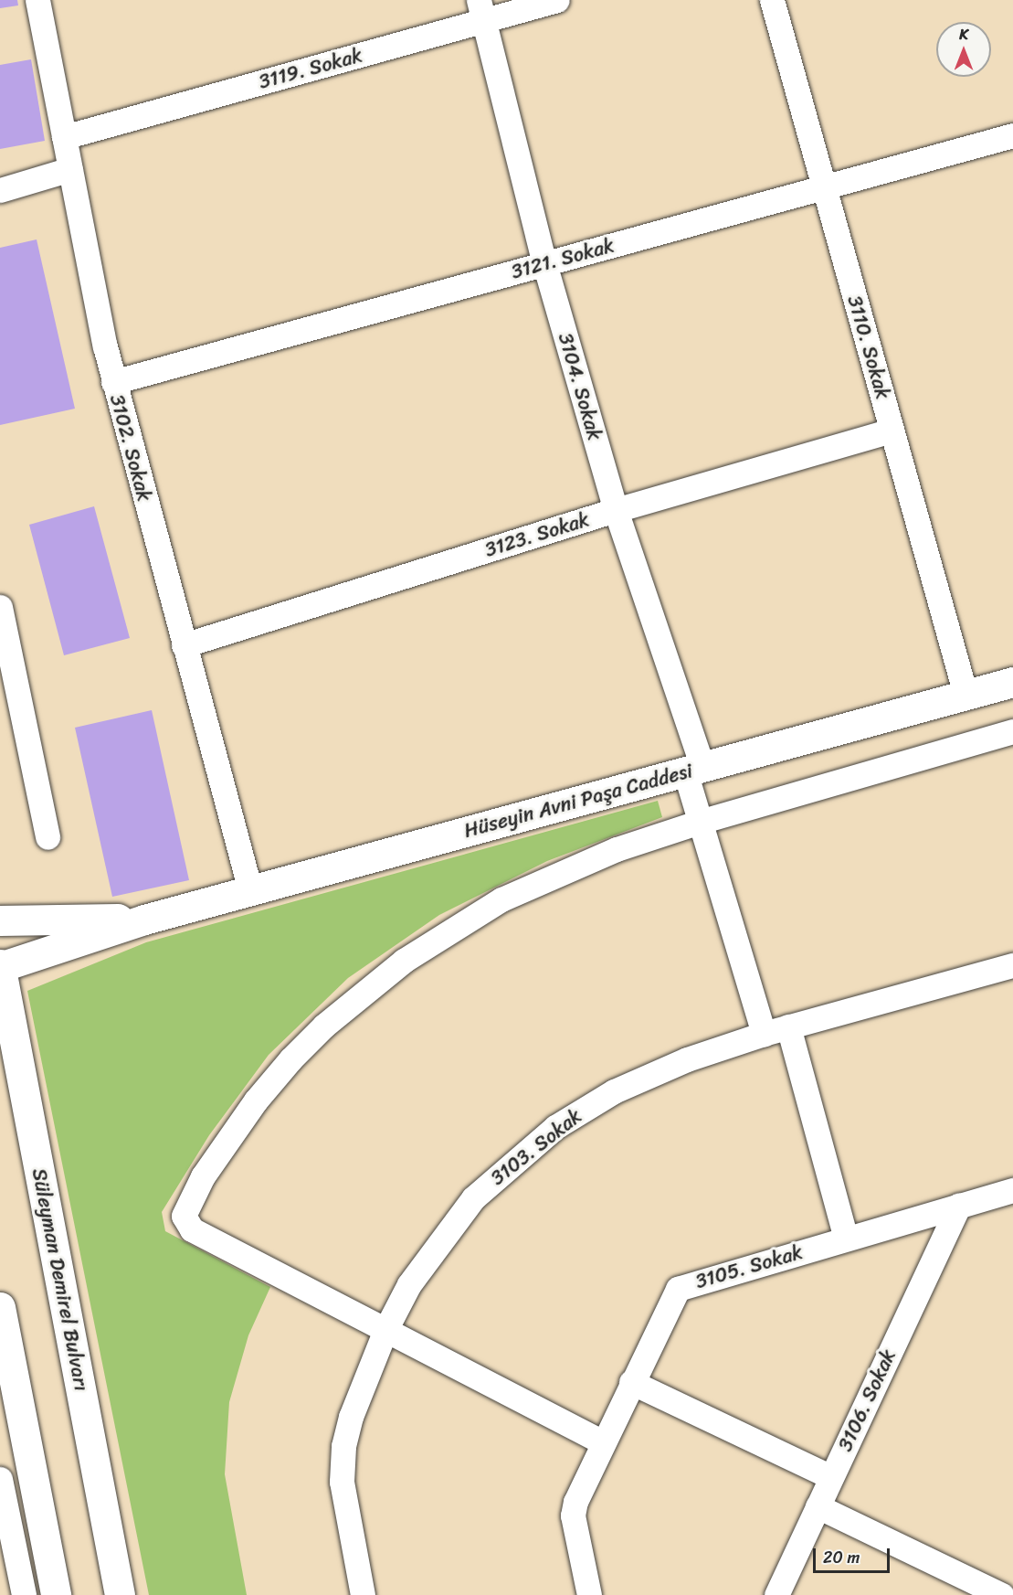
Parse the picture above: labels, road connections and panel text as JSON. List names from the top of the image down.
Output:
{
  "streets": {
    "main road": ["Hüseyin Avni Paşa Caddesi", "Süleyman Demirel Bulvarı"],
    "street": [
      "3119. Sokak",
      "3121. Sokak",
      "3110. Sokak",
      "3104. Sokak",
      "3102. Sokak",
      "3123. Sokak",
      "3103. Sokak",
      "3105. Sokak",
      "3106. Sokak"
    ]
  },
  "crossings": [
    ["3119. Sokak", "3104. Sokak"],
    ["3119. Sokak", "3102. Sokak"],
    ["3121. Sokak", "3110. Sokak"],
    ["3121. Sokak", "3104. Sokak"],
    ["3121. Sokak", "3102. Sokak"],
    ["3110. Sokak", "3123. Sokak"],
    ["3110. Sokak", "Hüseyin Avni Paşa Caddesi"],
    ["3104. Sokak", "3123. Sokak"],
    ["3104. Sokak", "Hüseyin Avni Paşa Caddesi"],
    ["3104. Sokak", "3103. Sokak"],
    ["3102. Sokak", "3123. Sokak"],
    ["3102. Sokak", "Hüseyin Avni Paşa Caddesi"],
    ["Hüseyin Avni Paşa Caddesi", "Süleyman Demirel Bulvarı"],
    ["3105. Sokak", "3106. Sokak"]
  ],
  "scale_bar": "20 m",
  "north": "top"
}
